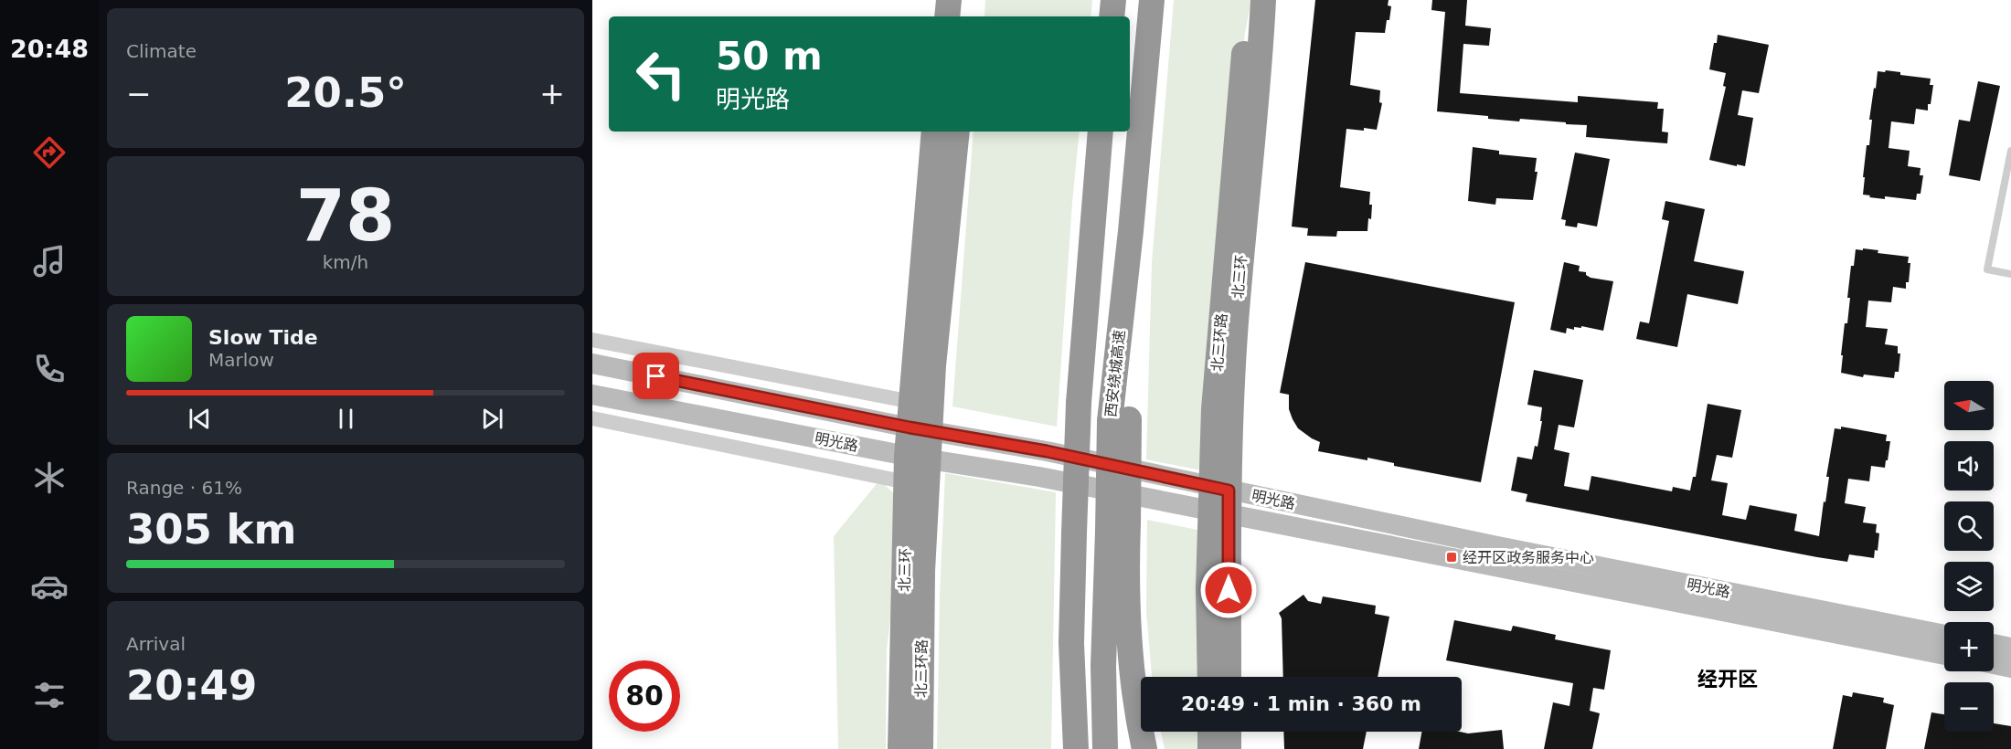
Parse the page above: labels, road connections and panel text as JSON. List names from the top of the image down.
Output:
{
  "streets": {
    "highway": ["北三环", "北三环路", "西安绕城高速"],
    "main road": ["明光路"]
  },
  "crossings": [
    ["北三环", "明光路"]
  ],
  "districts": ["经开区"],
  "places": {
    "transit": ["经开区政务服务中心"]
  },
  "north": "left",
  "page": {
    "tabs": "20:48",
    "tile": [
      "Climate",
      ["78", "km/h"],
      ["Range · 61%", "305 km"],
      ["Arrival", "20:49"]
    ],
    "turn": ["50 m", "明光路"],
    "heat": ["−", "20.5°", "+"],
    "song": ["Slow Tide", "Marlow"],
    "map_buttons": ["+", "−"],
    "limit": "80",
    "trip": "20:49 · 1 min · 360 m"
  }
}
